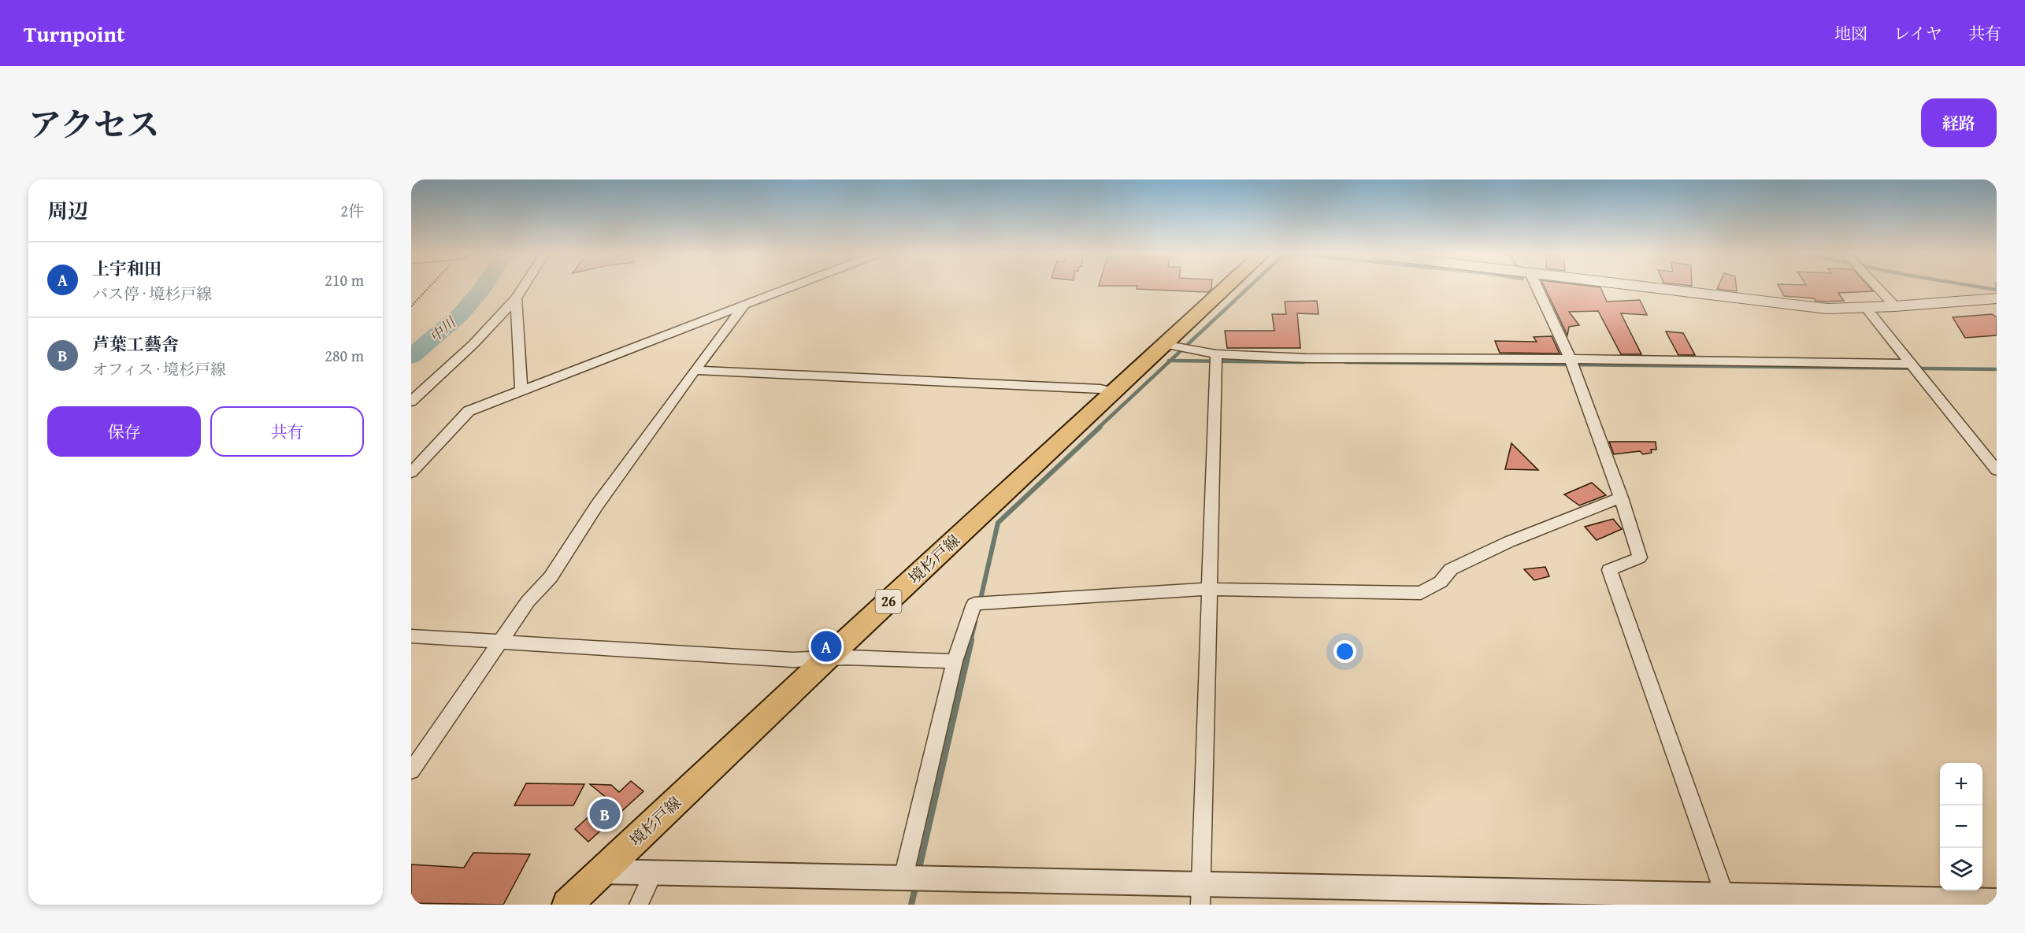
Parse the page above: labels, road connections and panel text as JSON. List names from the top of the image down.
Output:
{
  "streets": {
    "main road": ["境杉戸線", "26"]
  },
  "water": ["中川"],
  "page": {
    "header": "Turnpoint",
    "nav": ["地図", "レイヤ", "共有"],
    "title": "アクセス",
    "buttons": [
      "経路",
      ["保存", "共有"]
    ],
    "heading": ["周辺", "2件"],
    "list": [
      {
        "mark": "A",
        "name": "上宇和田",
        "note": "バス停 · 境杉戸線",
        "value": "210 m"
      },
      {
        "mark": "B",
        "name": "芦葉工藝舎",
        "note": "オフィス · 境杉戸線",
        "value": "280 m"
      }
    ],
    "pins": ["A", "B"],
    "map_buttons": ["+", "−"]
  }
}
